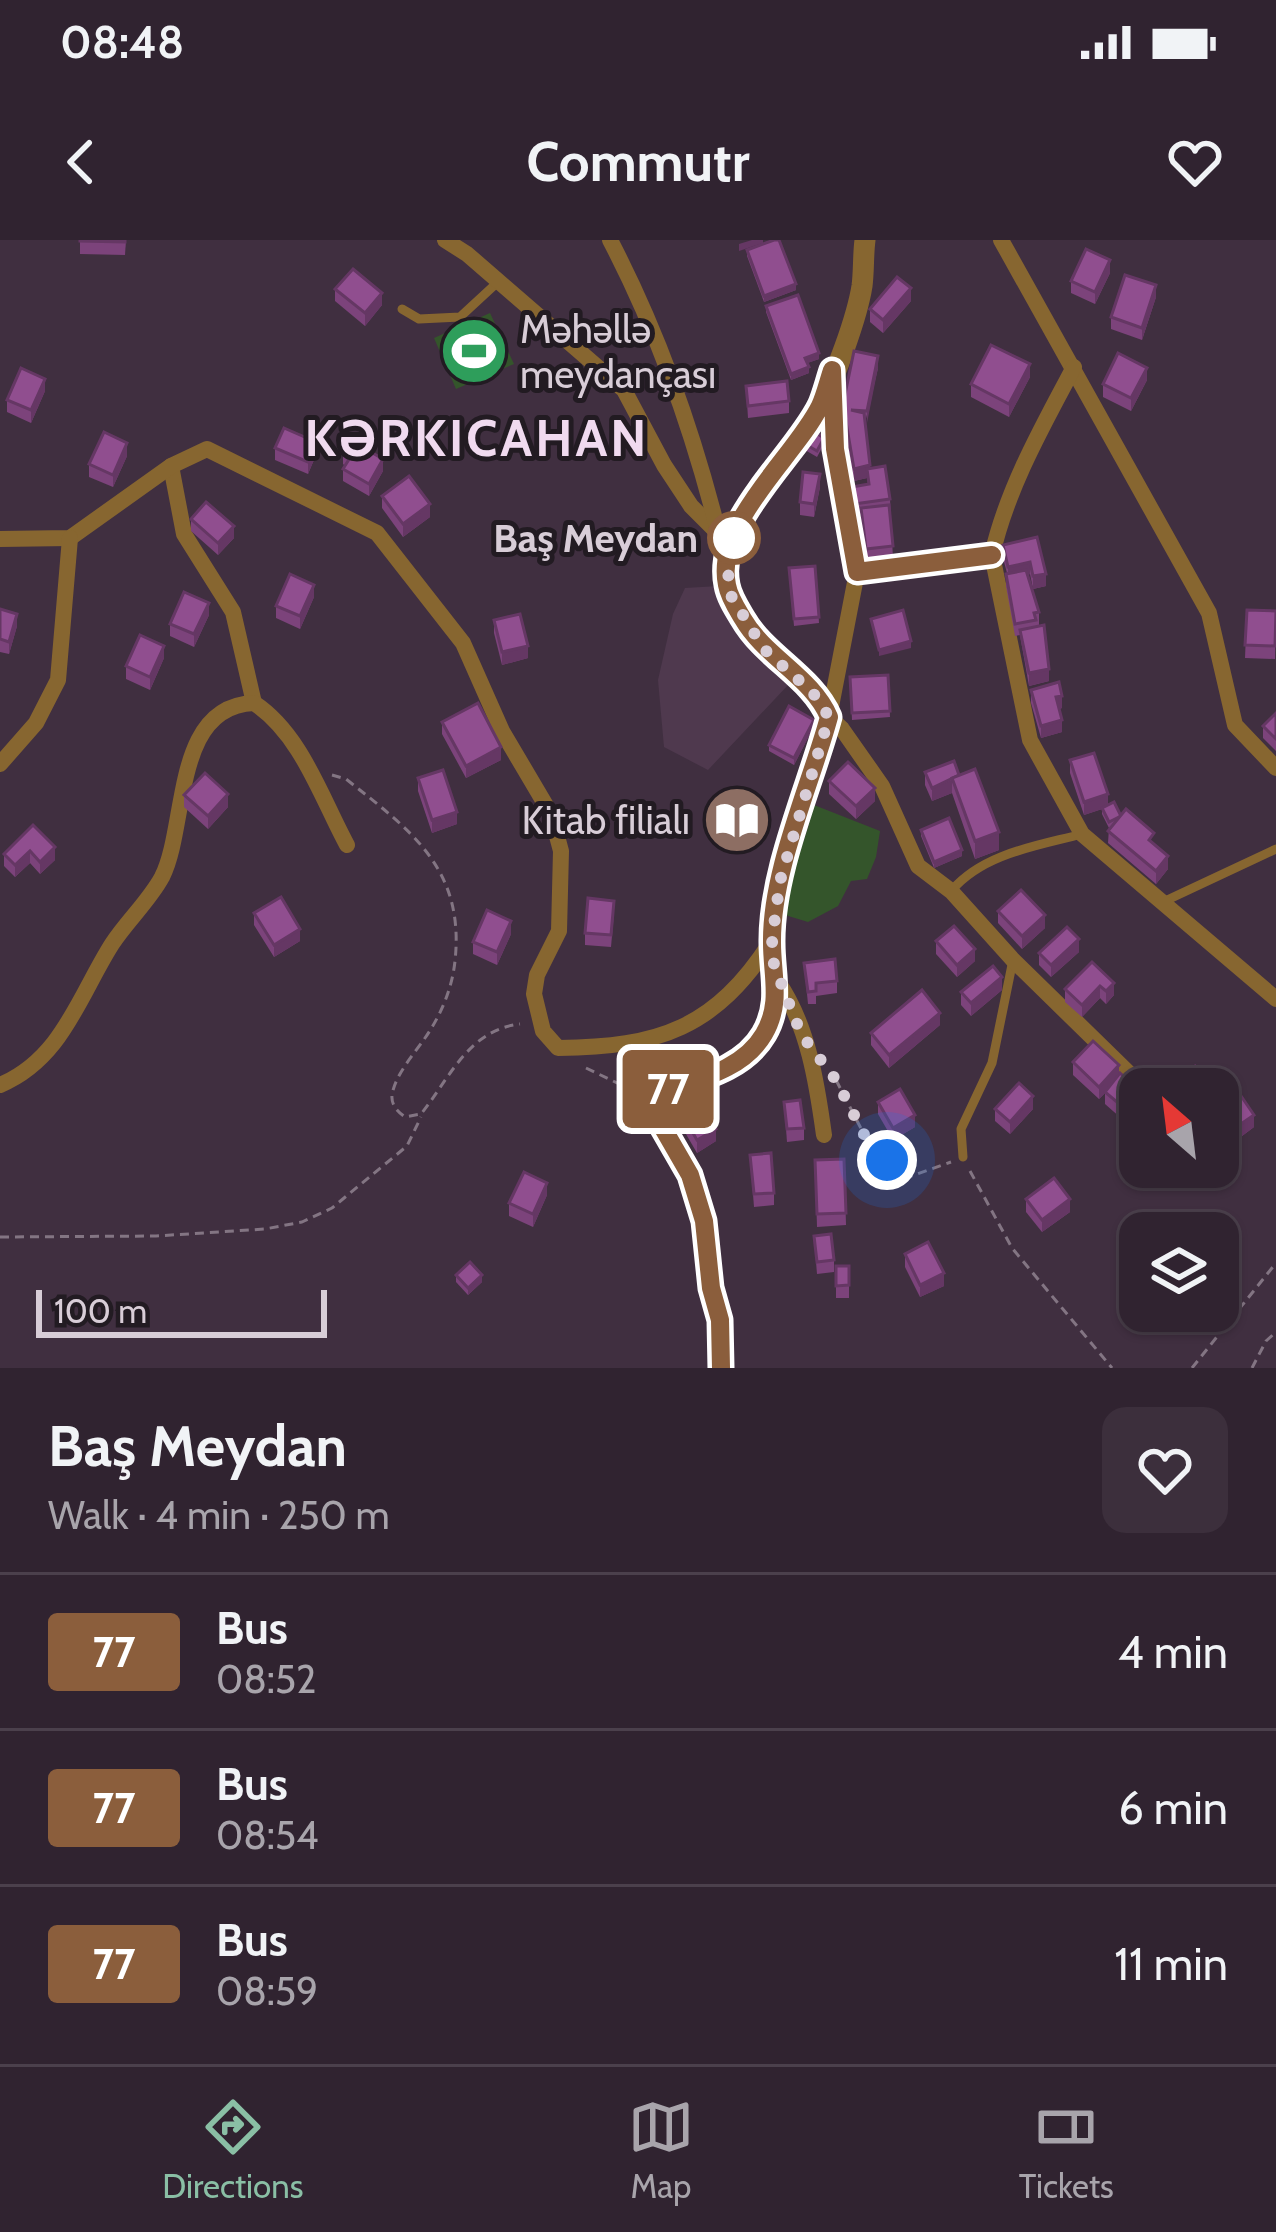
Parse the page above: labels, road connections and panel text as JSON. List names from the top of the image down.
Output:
{
  "districts": ["KƏRKICAHAN"],
  "places": {
    "sports": ["Məhəllə meydançası"],
    "other": ["Baş Meydan"],
    "library": ["Kitab filialı"]
  },
  "lines": ["bus line 77"],
  "scale_bar": "100 m",
  "north": "top left",
  "page": {
    "status": "08:48",
    "header": "Commutr",
    "on_map": "77",
    "scale": "100 m",
    "heading": ["Baş Meydan", "Walk · 4 min · 250 m"],
    "list": [
      {
        "mark": "77",
        "name": "Bus",
        "note": "08:52",
        "value": "4 min"
      },
      {
        "mark": "77",
        "name": "Bus",
        "note": "08:54",
        "value": "6 min"
      },
      {
        "mark": "77",
        "name": "Bus",
        "note": "08:59",
        "value": "11 min"
      }
    ],
    "tabs": ["Directions", "Map", "Tickets"]
  }
}
